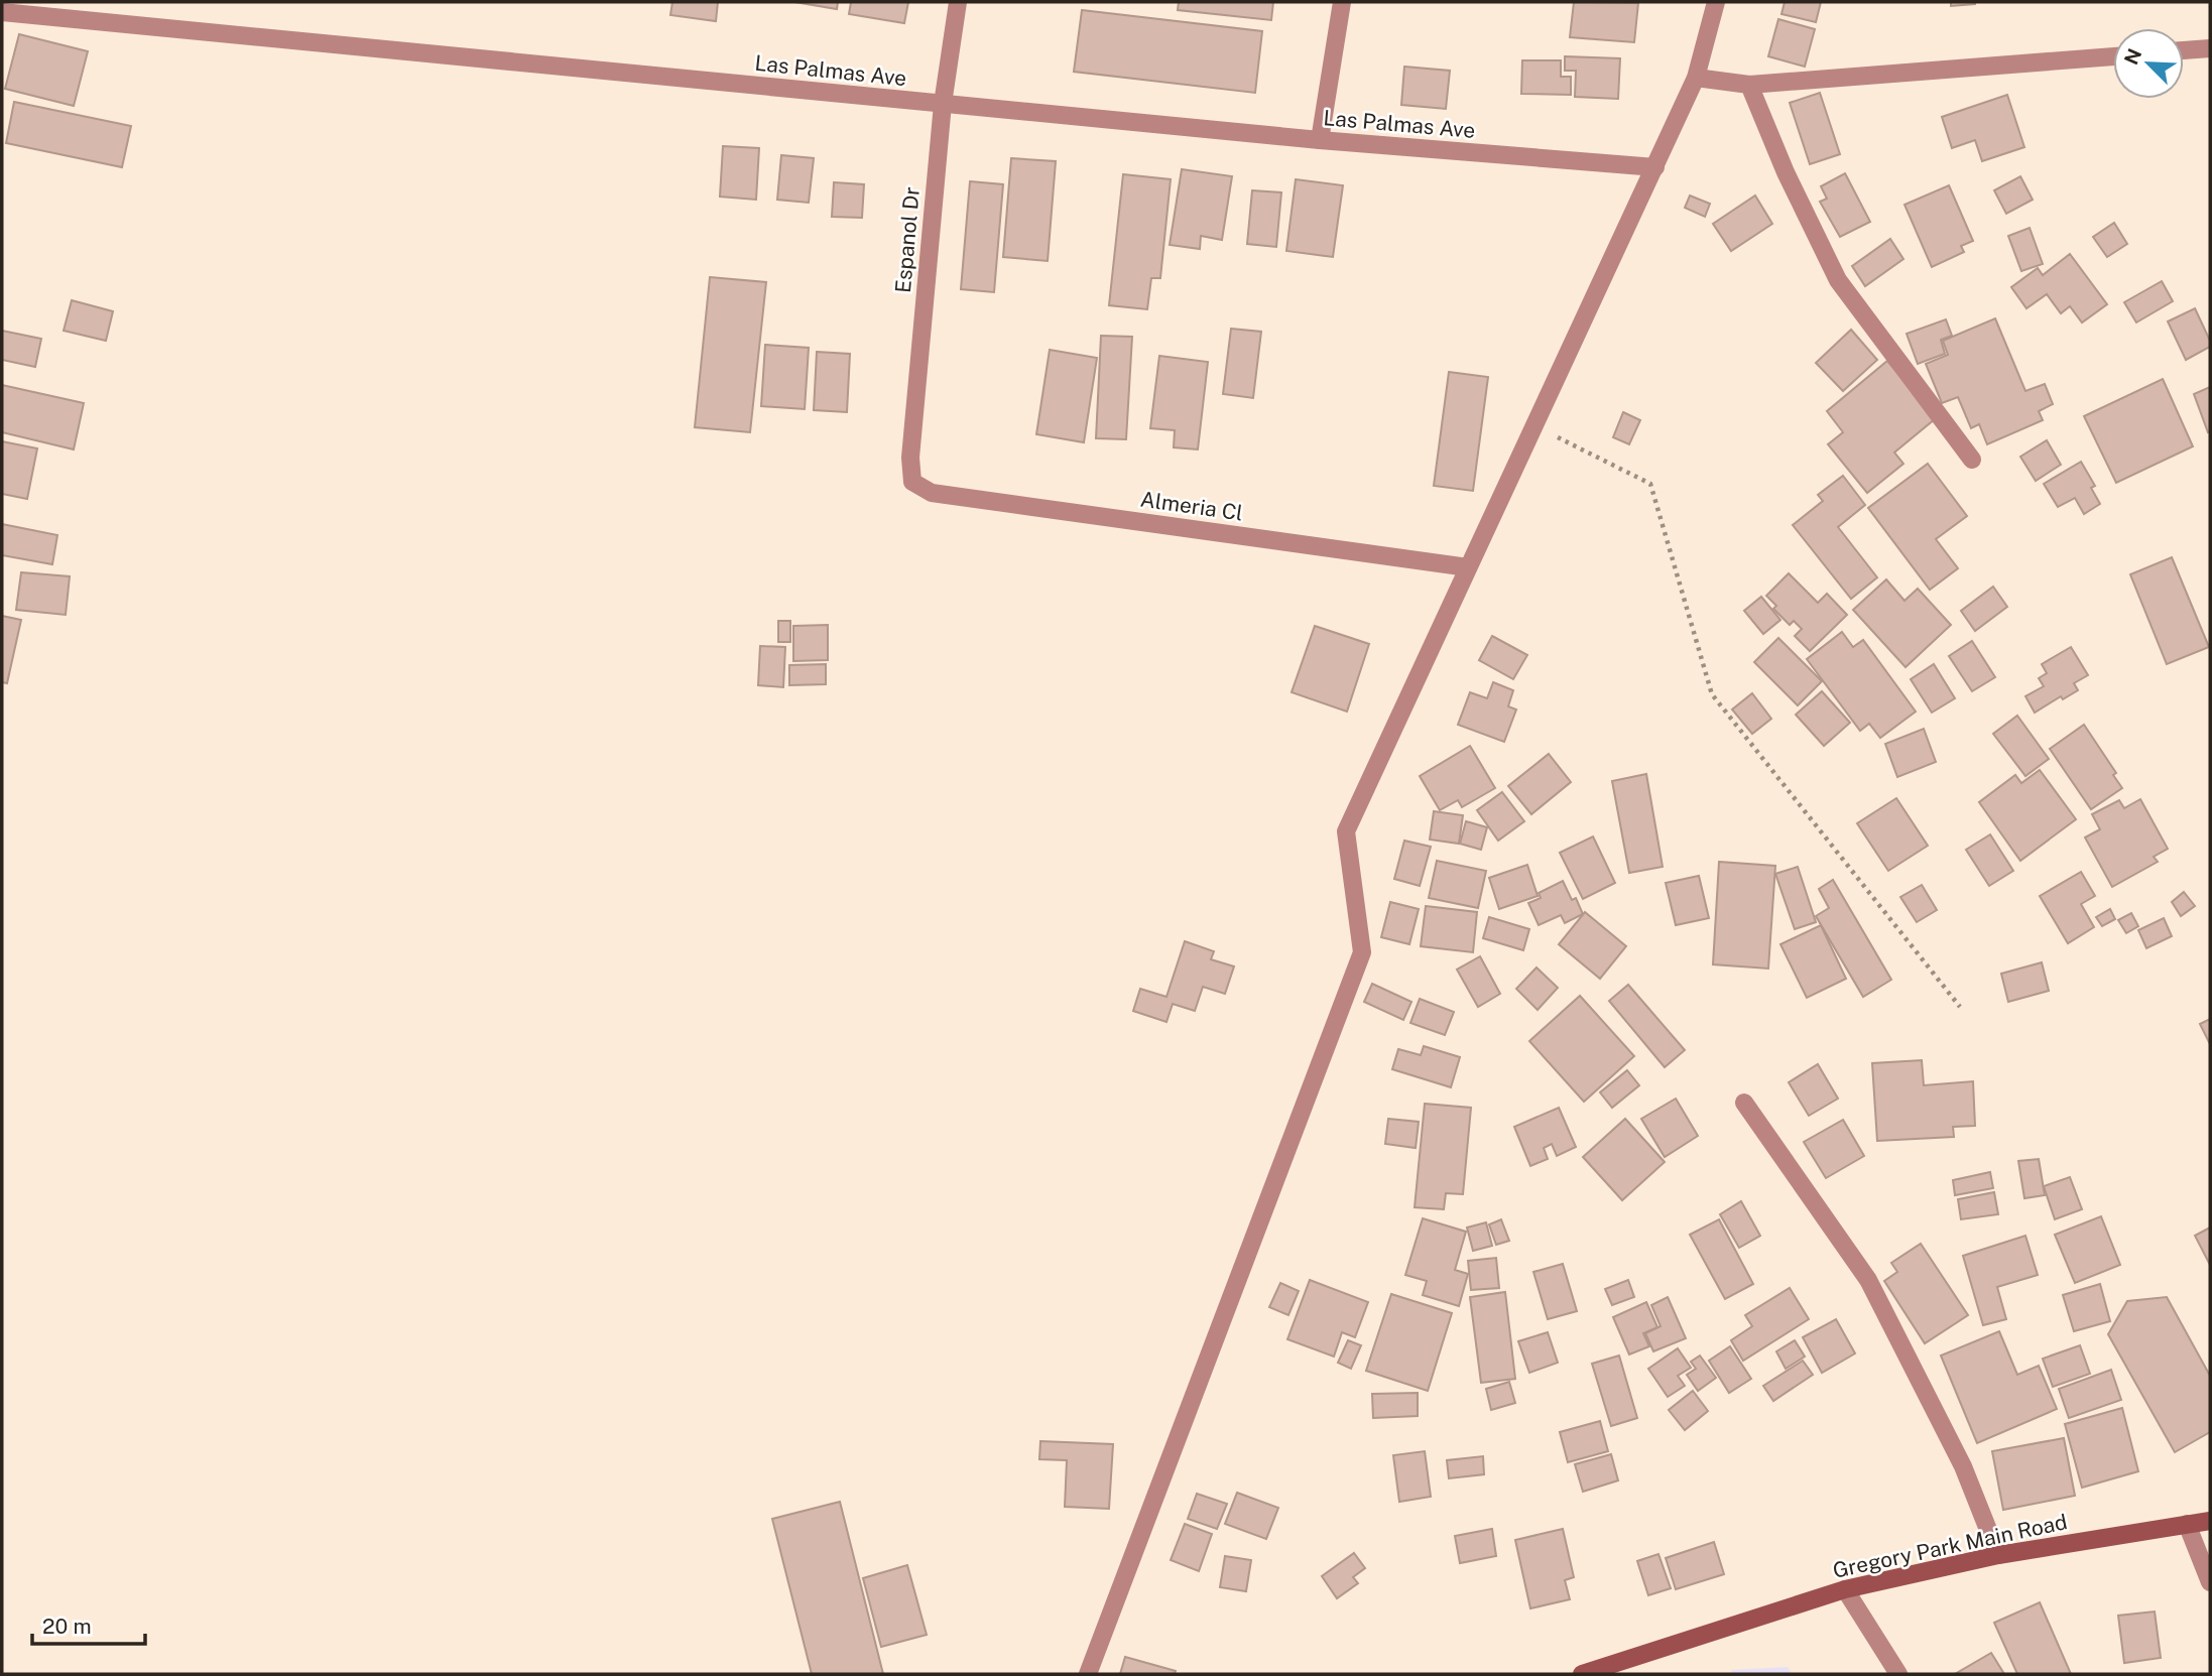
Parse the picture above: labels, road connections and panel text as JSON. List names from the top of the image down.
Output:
{
  "streets": {
    "street": [
      "Las Palmas Ave",
      "Espanol Dr",
      "Almeria Cl",
      "Gregory Park Main Road"
    ]
  },
  "crossings": [
    ["Las Palmas Ave", "Espanol Dr"],
    ["Espanol Dr", "Almeria Cl"]
  ],
  "scale_bar": "20 m",
  "north": "top left"
}
